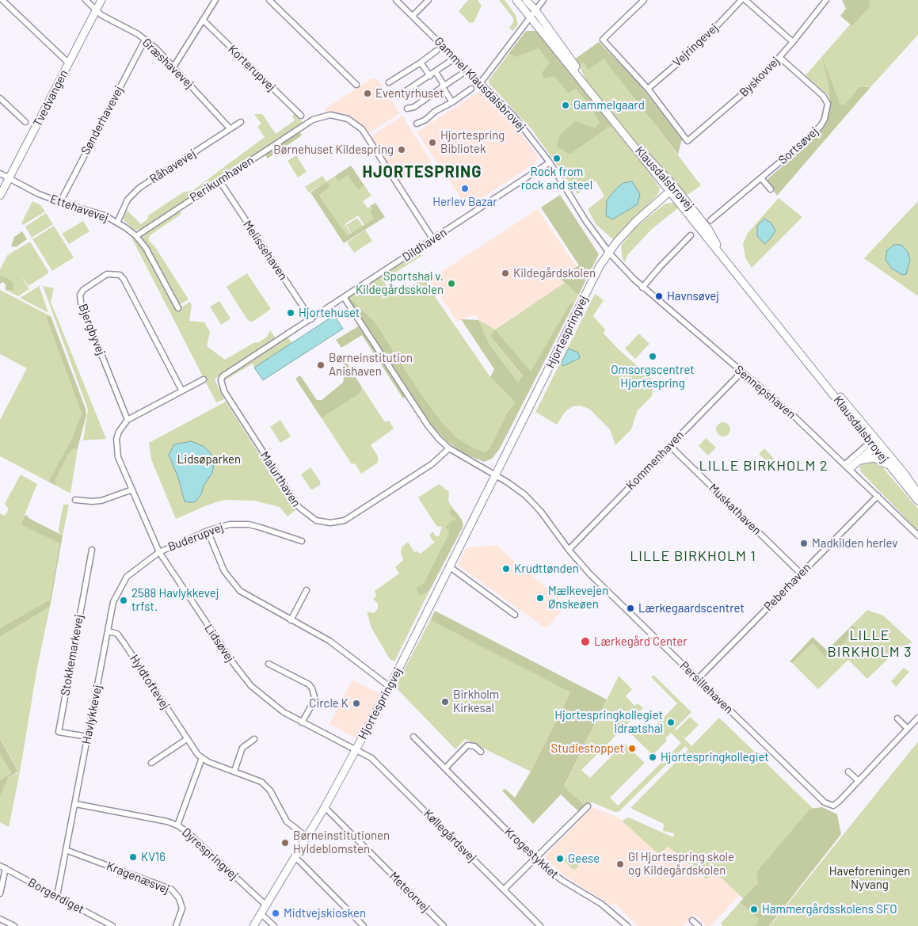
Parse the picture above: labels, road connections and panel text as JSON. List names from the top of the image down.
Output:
{
  "streets": {
    "street": [
      "Vejringevej",
      "Græshavevej",
      "Korterupvej",
      "Byskovvej",
      "Gammel Klausdalsbrovej",
      "Tvedvangen",
      "Sønderhavevej",
      "Sortsøvej",
      "Råhavevej",
      "Klausdalsbrovej",
      "Perikumhaven",
      "Ettehavevej",
      "Dildhaven",
      "Melissehaven",
      "Bjergbyvej",
      "Hjortespringvej",
      "Sennepshaven",
      "Kommenhaven",
      "Malurthaven",
      "Muskathaven",
      "Buderupvej",
      "Peberhaven",
      "Lidsøvej",
      "Stokkemarkevej",
      "Hyldtoftevej",
      "Persillehaven",
      "Havlykkevej",
      "Køllegårdsvej",
      "Krogestykket",
      "Dyrespringvej",
      "Kragenæsvej",
      "Meteorvej",
      "Borgerdiget"
    ]
  },
  "crossings": [
    ["Vejringevej", "Byskovvej"],
    ["Græshavevej", "Tvedvangen"],
    ["Græshavevej", "Sønderhavevej"],
    ["Græshavevej", "Råhavevej"],
    ["Byskovvej", "Sortsøvej"],
    ["Gammel Klausdalsbrovej", "Dildhaven"],
    ["Gammel Klausdalsbrovej", "Hjortespringvej"],
    ["Gammel Klausdalsbrovej", "Sennepshaven"],
    ["Tvedvangen", "Ettehavevej"],
    ["Sønderhavevej", "Ettehavevej"],
    ["Råhavevej", "Ettehavevej"],
    ["Klausdalsbrovej", "Hjortespringvej"],
    ["Perikumhaven", "Ettehavevej"],
    ["Perikumhaven", "Dildhaven"],
    ["Perikumhaven", "Melissehaven"],
    ["Dildhaven", "Melissehaven"],
    ["Dildhaven", "Malurthaven"],
    ["Bjergbyvej", "Lidsøvej"],
    ["Hjortespringvej", "Sennepshaven"],
    ["Hjortespringvej", "Lidsøvej"],
    ["Hjortespringvej", "Persillehaven"],
    ["Hjortespringvej", "Køllegårdsvej"],
    ["Hjortespringvej", "Dyrespringvej"],
    ["Hjortespringvej", "Meteorvej"],
    ["Sennepshaven", "Kommenhaven"],
    ["Sennepshaven", "Peberhaven"],
    ["Kommenhaven", "Muskathaven"],
    ["Kommenhaven", "Persillehaven"],
    ["Muskathaven", "Peberhaven"],
    ["Buderupvej", "Lidsøvej"],
    ["Buderupvej", "Havlykkevej"],
    ["Peberhaven", "Persillehaven"],
    ["Lidsøvej", "Havlykkevej"],
    ["Lidsøvej", "Køllegårdsvej"],
    ["Stokkemarkevej", "Havlykkevej"],
    ["Hyldtoftevej", "Havlykkevej"],
    ["Havlykkevej", "Dyrespringvej"],
    ["Havlykkevej", "Kragenæsvej"],
    ["Havlykkevej", "Borgerdiget"]
  ],
  "districts": [
    "HJORTESPRING",
    "LILLE BIRKHOLM 2",
    "LILLE BIRKHOLM 1",
    "LILLE BIRKHOLM 3"
  ],
  "parks": ["Lidsøparken", "Haveforeningen Nyvang"],
  "places": [
    "Eventyrhuset",
    "Gammelgaard",
    "Hjortespring Bibliotek",
    "Børnehuset Kildespring",
    "Rock from rock and steel",
    "Herlev Bazar",
    "Kildegårdskolen",
    "Sportshal v. Kildegårdsskolen",
    "Havnsøvej",
    "Hjortehuset",
    "Omsorgscentret Hjortespring",
    "Børneinstitution Anishaven",
    "Madkilden herlev",
    "Krudttønden",
    "Mælkevejen Ønskeøen",
    "2588 Havlykkevej trfst.",
    "Lærkegaardscentret",
    "Lærkegård Center",
    "Birkholm Kirkesal",
    "Circle K",
    "Hjortespringkollegiet Idrætshal",
    "Studiestoppet",
    "Hjortespringkollegiet",
    "Børneinstitutionen Hyldeblomsten",
    "KV16",
    "Geese",
    "Gl Hjortespring skole og Kildegårdskolen",
    "Hammergårdsskolens SFO",
    "Midtvejskiosken"
  ]
}
